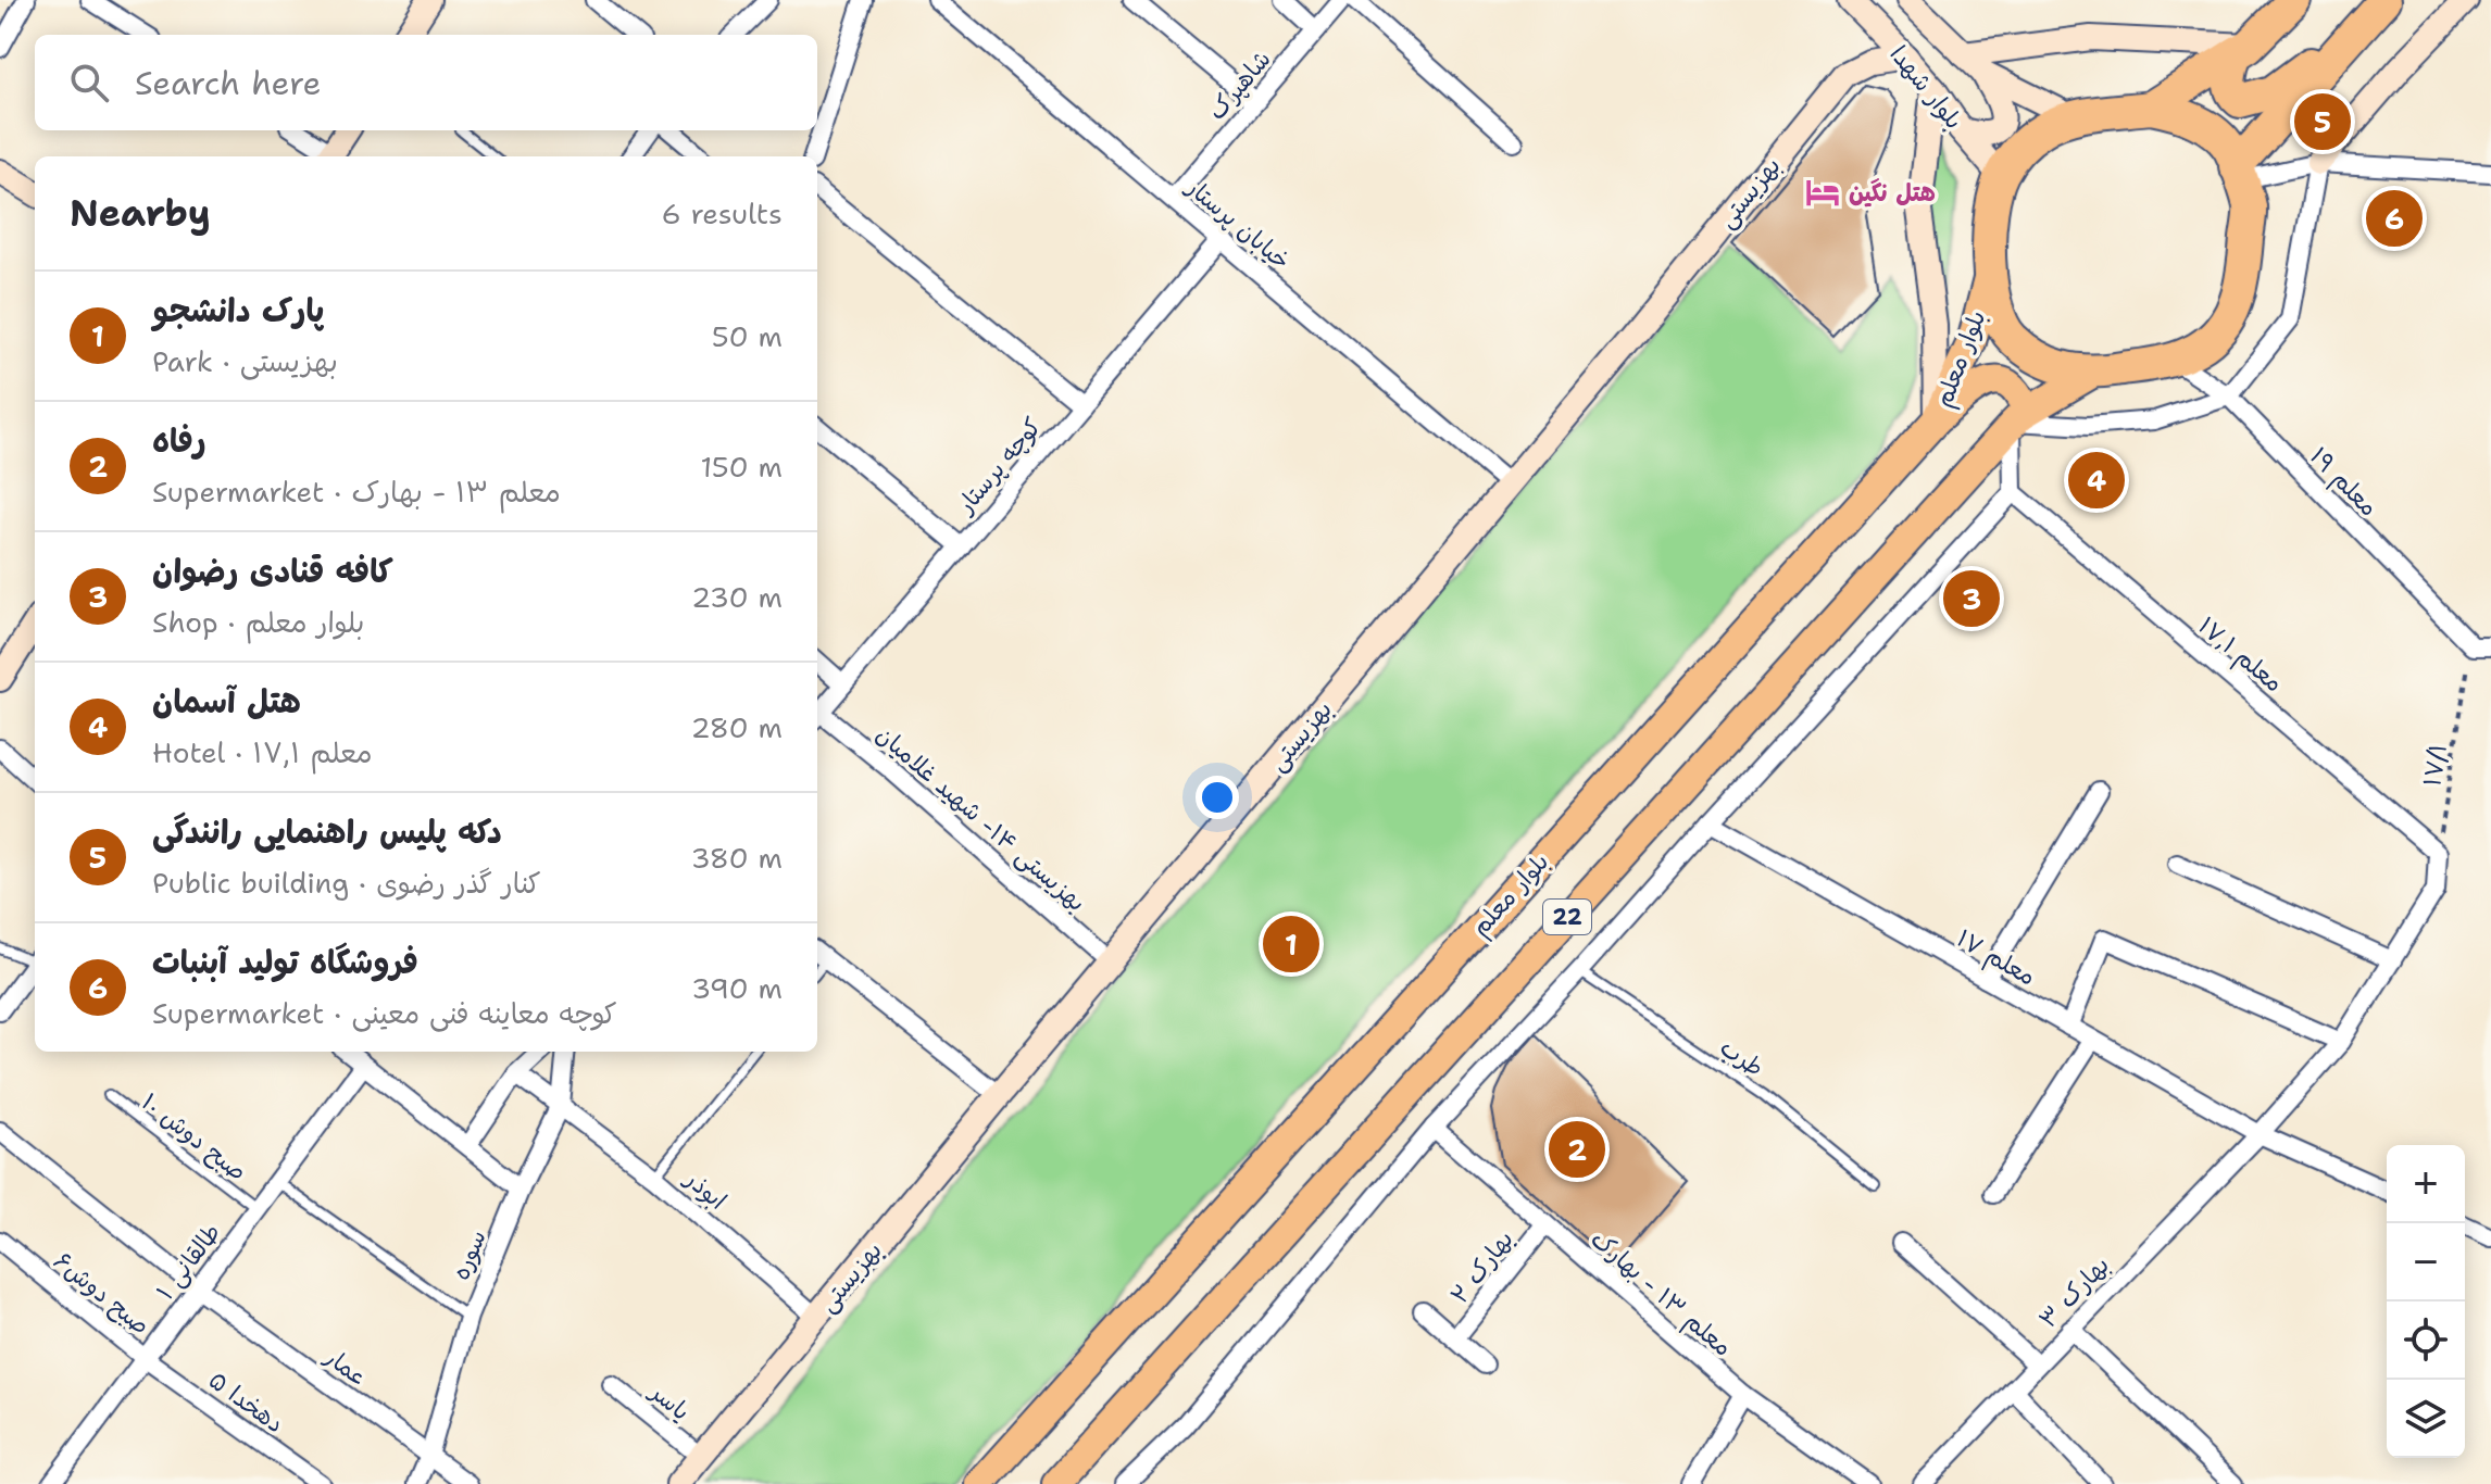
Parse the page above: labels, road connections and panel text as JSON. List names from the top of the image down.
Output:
{
  "streets": {
    "main road": ["بلوار معلم", "22"],
    "street": [
      "شاهپرک",
      "بلوار شهدا",
      "بهزیستی",
      "خیابان پرستار",
      "کوچه پرستار",
      "معلم ۱۹",
      "معلم ۱۷٫۱",
      "بهزیستی ۱۴- شهید غلامیان",
      "معلم ۱۷",
      "ابوذر",
      "سوره",
      "طالقانی ۱",
      "بهارک ۲",
      "بهارک ۳",
      "صبح دوش۶",
      "معلم ۱۳ - بهارک",
      "عمار",
      "دهخدا ۵",
      "یاسر"
    ],
    "lane": ["طرب", "صبح دوش ۱۰"],
    "path": ["۱۷/۱"]
  },
  "crossings": [
    ["شاهپرک", "خیابان پرستار"],
    ["بلوار شهدا", "بهزیستی"],
    ["بلوار شهدا", "بلوار معلم"],
    ["بلوار شهدا", "معلم ۱۹"],
    ["بلوار شهدا", "22"],
    ["بهزیستی", "خیابان پرستار"],
    ["بهزیستی", "بهزیستی ۱۴- شهید غلامیان"],
    ["بهزیستی", "ابوذر"],
    ["بهزیستی", "یاسر"],
    ["خیابان پرستار", "کوچه پرستار"],
    ["بلوار معلم", "معلم ۱۹"],
    ["بلوار معلم", "22"],
    ["معلم ۱۹", "22"],
    ["معلم ۱۷٫۱", "۱۷/۱"],
    ["معلم ۱۷٫۱", "بهارک ۳"],
    ["۱۷/۱", "بهارک ۳"],
    ["معلم ۱۷", "بهارک ۳"],
    ["صبح دوش ۱۰", "طالقانی ۱"],
    ["ابوذر", "سوره"],
    ["سوره", "عمار"],
    ["طالقانی ۱", "صبح دوش۶"],
    ["طالقانی ۱", "عمار"],
    ["طالقانی ۱", "دهخدا ۵"],
    ["بهارک ۲", "معلم ۱۳ - بهارک"],
    ["صبح دوش۶", "دهخدا ۵"]
  ],
  "places": {
    "hotel": ["هتل نگین"]
  },
  "page": {
    "search": "Search here",
    "pins": [
      "5",
      "6",
      "4",
      "3",
      "1",
      "2"
    ],
    "heading": ["Nearby", "6 results"],
    "list": [
      {
        "mark": "1",
        "name": "پارک دانشجو",
        "note": "Park · بهزیستی",
        "value": "50 m"
      },
      {
        "mark": "2",
        "name": "رفاه",
        "note": "Supermarket · معلم ۱۳ - بهارک",
        "value": "150 m"
      },
      {
        "mark": "3",
        "name": "کافه قنادی رضوان",
        "note": "Shop · بلوار معلم",
        "value": "230 m"
      },
      {
        "mark": "4",
        "name": "هتل آسمان",
        "note": "Hotel · معلم ۱۷٫۱",
        "value": "280 m"
      },
      {
        "mark": "5",
        "name": "دکه پلیس راهنمایی رانندگی",
        "note": "Public building · کنار گذر رضوی",
        "value": "380 m"
      },
      {
        "mark": "6",
        "name": "فروشگاه تولید آبنبات",
        "note": "Supermarket · کوچه معاینه فنی معینی",
        "value": "390 m"
      }
    ],
    "map_buttons": ["+", "−"]
  }
}
